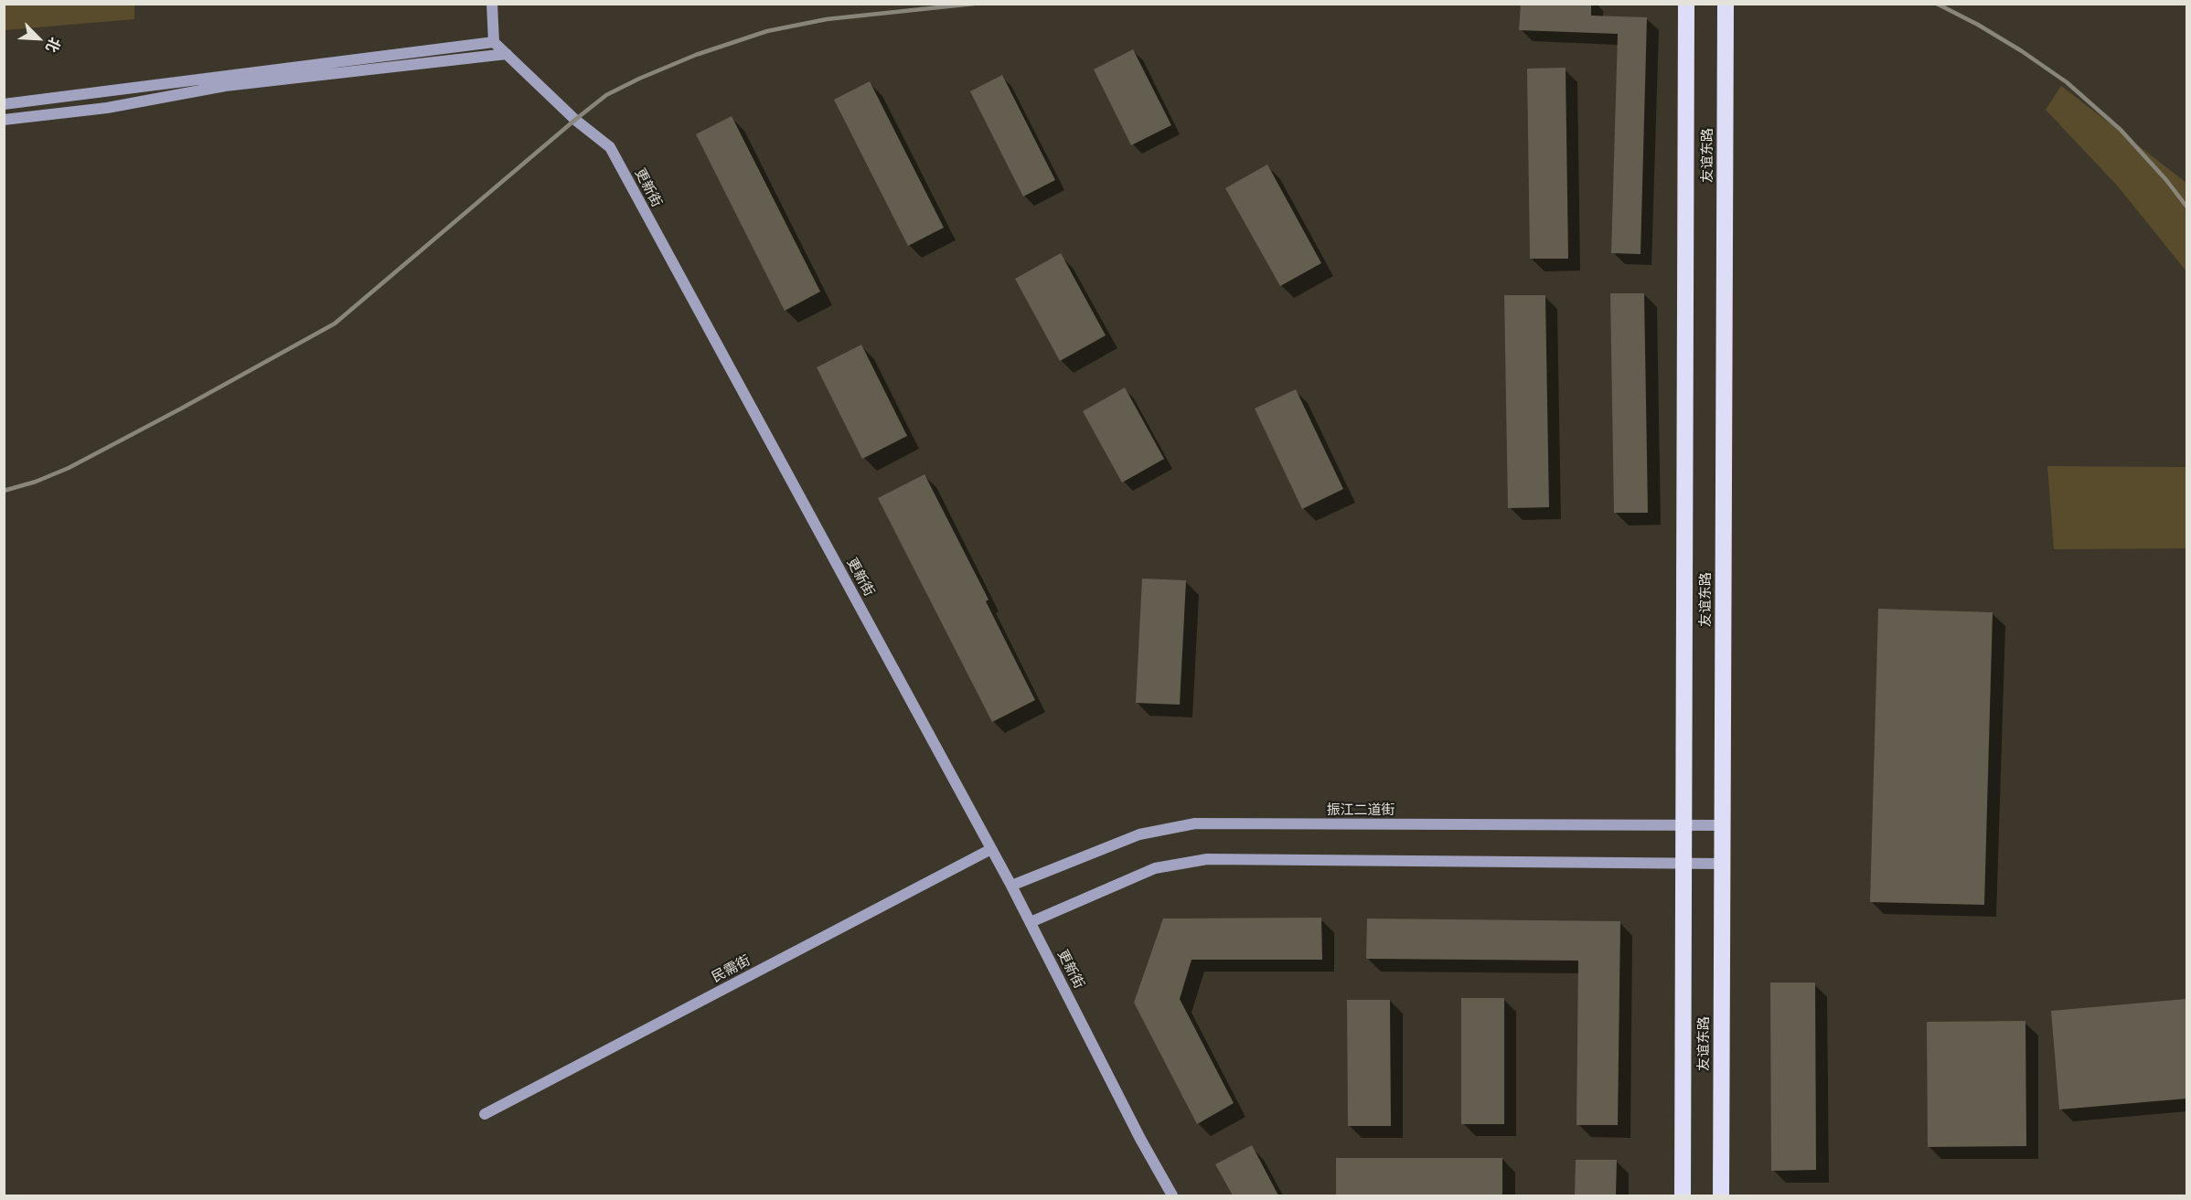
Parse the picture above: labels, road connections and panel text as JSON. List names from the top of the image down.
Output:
{
  "streets": {
    "highway": ["友谊东路"],
    "street": ["更新街", "振江二道街", "民需街"]
  },
  "crossings": [
    ["友谊东路", "振江二道街"],
    ["更新街", "振江二道街"],
    ["更新街", "民需街"]
  ],
  "north": "bottom right"
}
